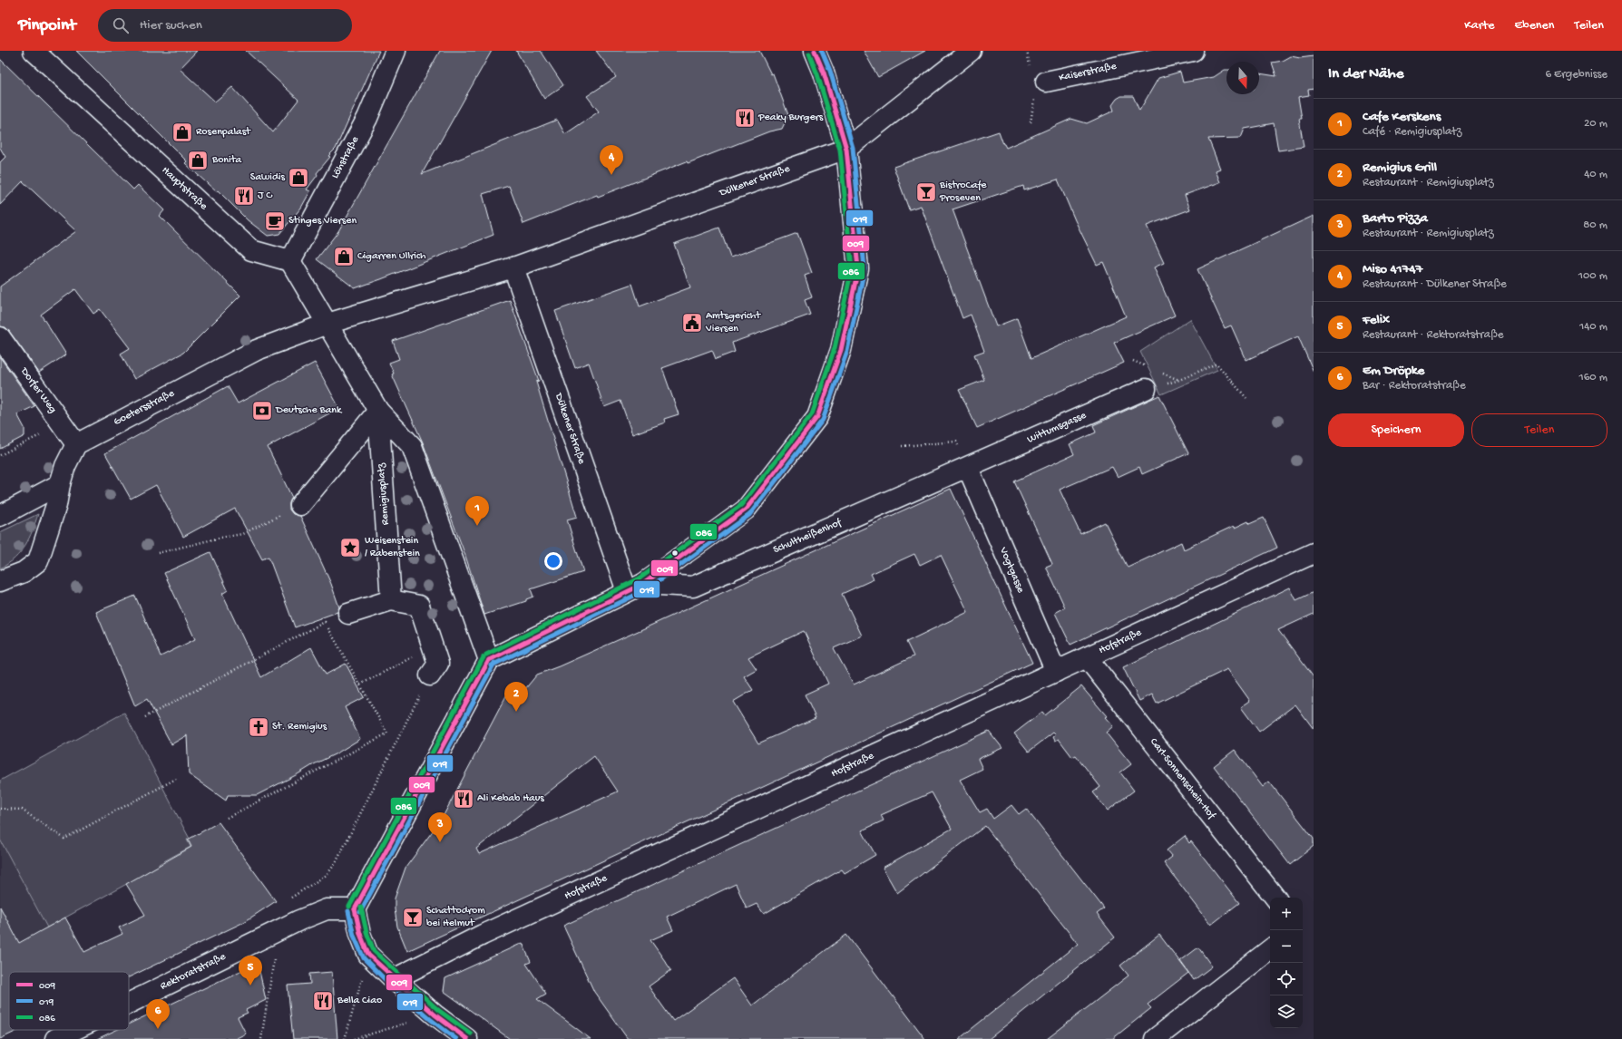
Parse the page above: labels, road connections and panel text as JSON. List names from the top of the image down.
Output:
{
  "streets": {
    "street": [
      "Kaiserstraße",
      "Löhstraße",
      "Dülkener Straße",
      "Hauptstraße",
      "Dorfer Weg",
      "Goetersstraße",
      "Wittumsgasse",
      "Remigiusplatz",
      "Schultheißenhof",
      "Vogtgasse",
      "Hofstraße",
      "Carl-Sonnenschein-Hof",
      "Rektoratstraße"
    ]
  },
  "crossings": [
    ["Löhstraße", "Hauptstraße"],
    ["Dülkener Straße", "Goetersstraße"],
    ["Dülkener Straße", "Schultheißenhof"],
    ["Dorfer Weg", "Goetersstraße"],
    ["Goetersstraße", "Remigiusplatz"],
    ["Wittumsgasse", "Schultheißenhof"],
    ["Wittumsgasse", "Vogtgasse"],
    ["Remigiusplatz", "Schultheißenhof"],
    ["Schultheißenhof", "Vogtgasse"],
    ["Vogtgasse", "Hofstraße"],
    ["Hofstraße", "Carl-Sonnenschein-Hof"]
  ],
  "places": {
    "restaurant": [
      "Peaky Burgers",
      "J C",
      "Ali Kebab Haus",
      "Bella Ciao"
    ],
    "shop": [
      "Rosenpalast",
      "Bonita",
      "Sawidis",
      "Cigarren Ullrich"
    ],
    "bar": ["BistroCafe Proseven", "Schattodrom bei Helmut"],
    "cafe": ["Stinges Viersen"],
    "public building": ["Amtsgericht Viersen"],
    "bank": ["Deutsche Bank"],
    "place": ["Weisenstein / Rabenstein"],
    "church": ["St. Remigius"]
  },
  "lines": ["transit line 009", "transit line 019", "transit line 086"],
  "legend": ["009", "019", "086"],
  "north": "bottom",
  "page": {
    "header": "Pinpoint",
    "search": "Hier suchen",
    "nav": ["Karte", "Ebenen", "Teilen"],
    "heading": ["In der Nähe", "6 Ergebnisse"],
    "list": [
      {
        "mark": "1",
        "name": "Cafe Kerskens",
        "note": "Café · Remigiusplatz",
        "value": "20 m"
      },
      {
        "mark": "2",
        "name": "Remigius Grill",
        "note": "Restaurant · Remigiusplatz",
        "value": "40 m"
      },
      {
        "mark": "3",
        "name": "Barto Pizza",
        "note": "Restaurant · Remigiusplatz",
        "value": "80 m"
      },
      {
        "mark": "4",
        "name": "Miso 41747",
        "note": "Restaurant · Dülkener Straße",
        "value": "100 m"
      },
      {
        "mark": "5",
        "name": "Felix",
        "note": "Restaurant · Rektoratstraße",
        "value": "140 m"
      },
      {
        "mark": "6",
        "name": "Em Dröpke",
        "note": "Bar · Rektoratstraße",
        "value": "160 m"
      }
    ],
    "pins": [
      "4",
      "1",
      "2",
      "3",
      "5",
      "6"
    ],
    "buttons": ["Speichern", "Teilen"],
    "map_buttons": ["+", "−"]
  }
}
